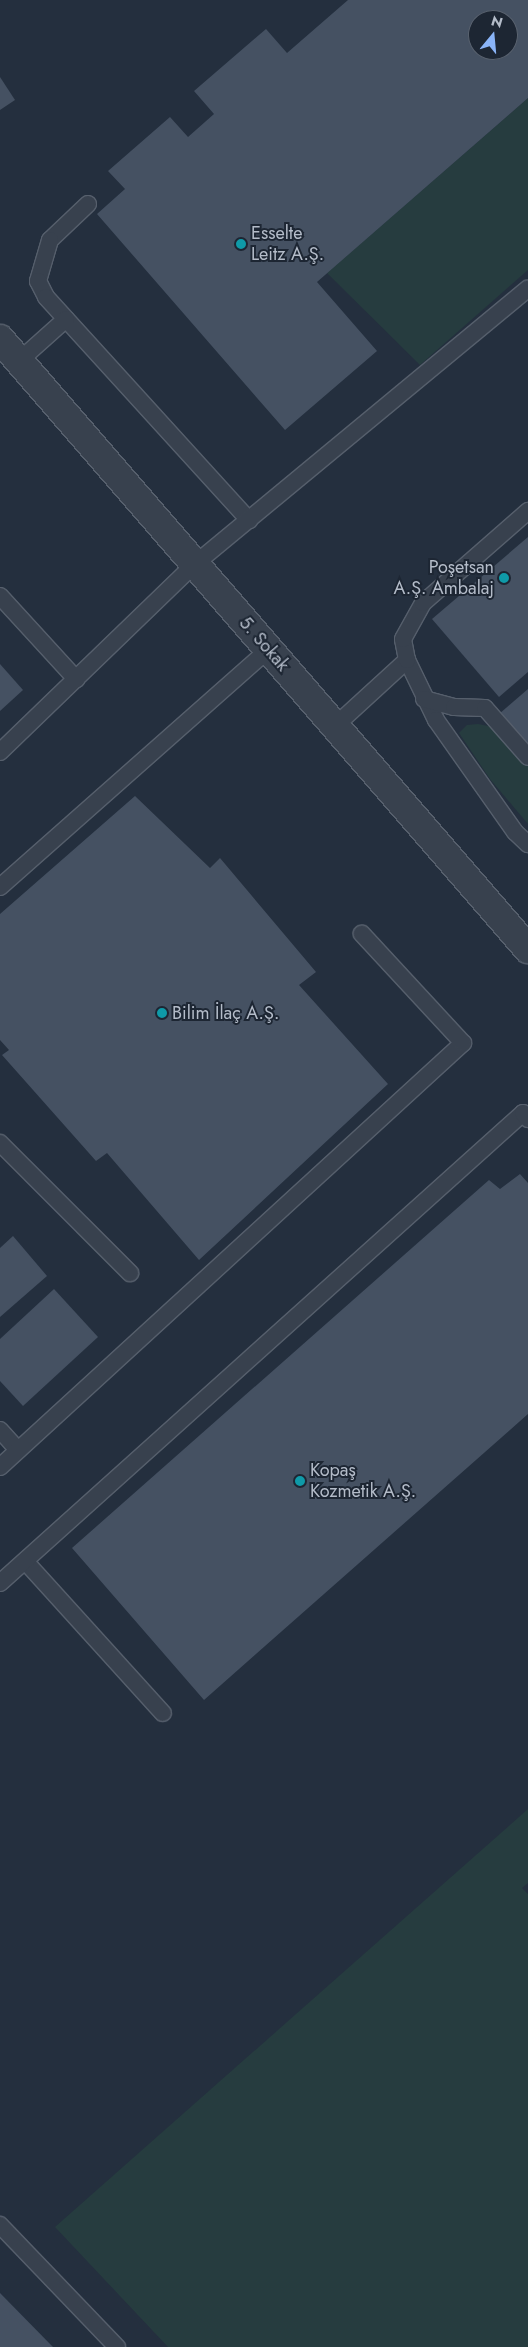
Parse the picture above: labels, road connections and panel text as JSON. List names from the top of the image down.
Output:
{
  "streets": {
    "street": ["5. Sokak"]
  },
  "places": [
    "Esselte Leitz A.Ş.",
    "Poşetsan A.Ş. Ambalaj",
    "Bilim İlaç A.Ş.",
    "Kopaş Kozmetik A.Ş."
  ],
  "north": "top"
}
